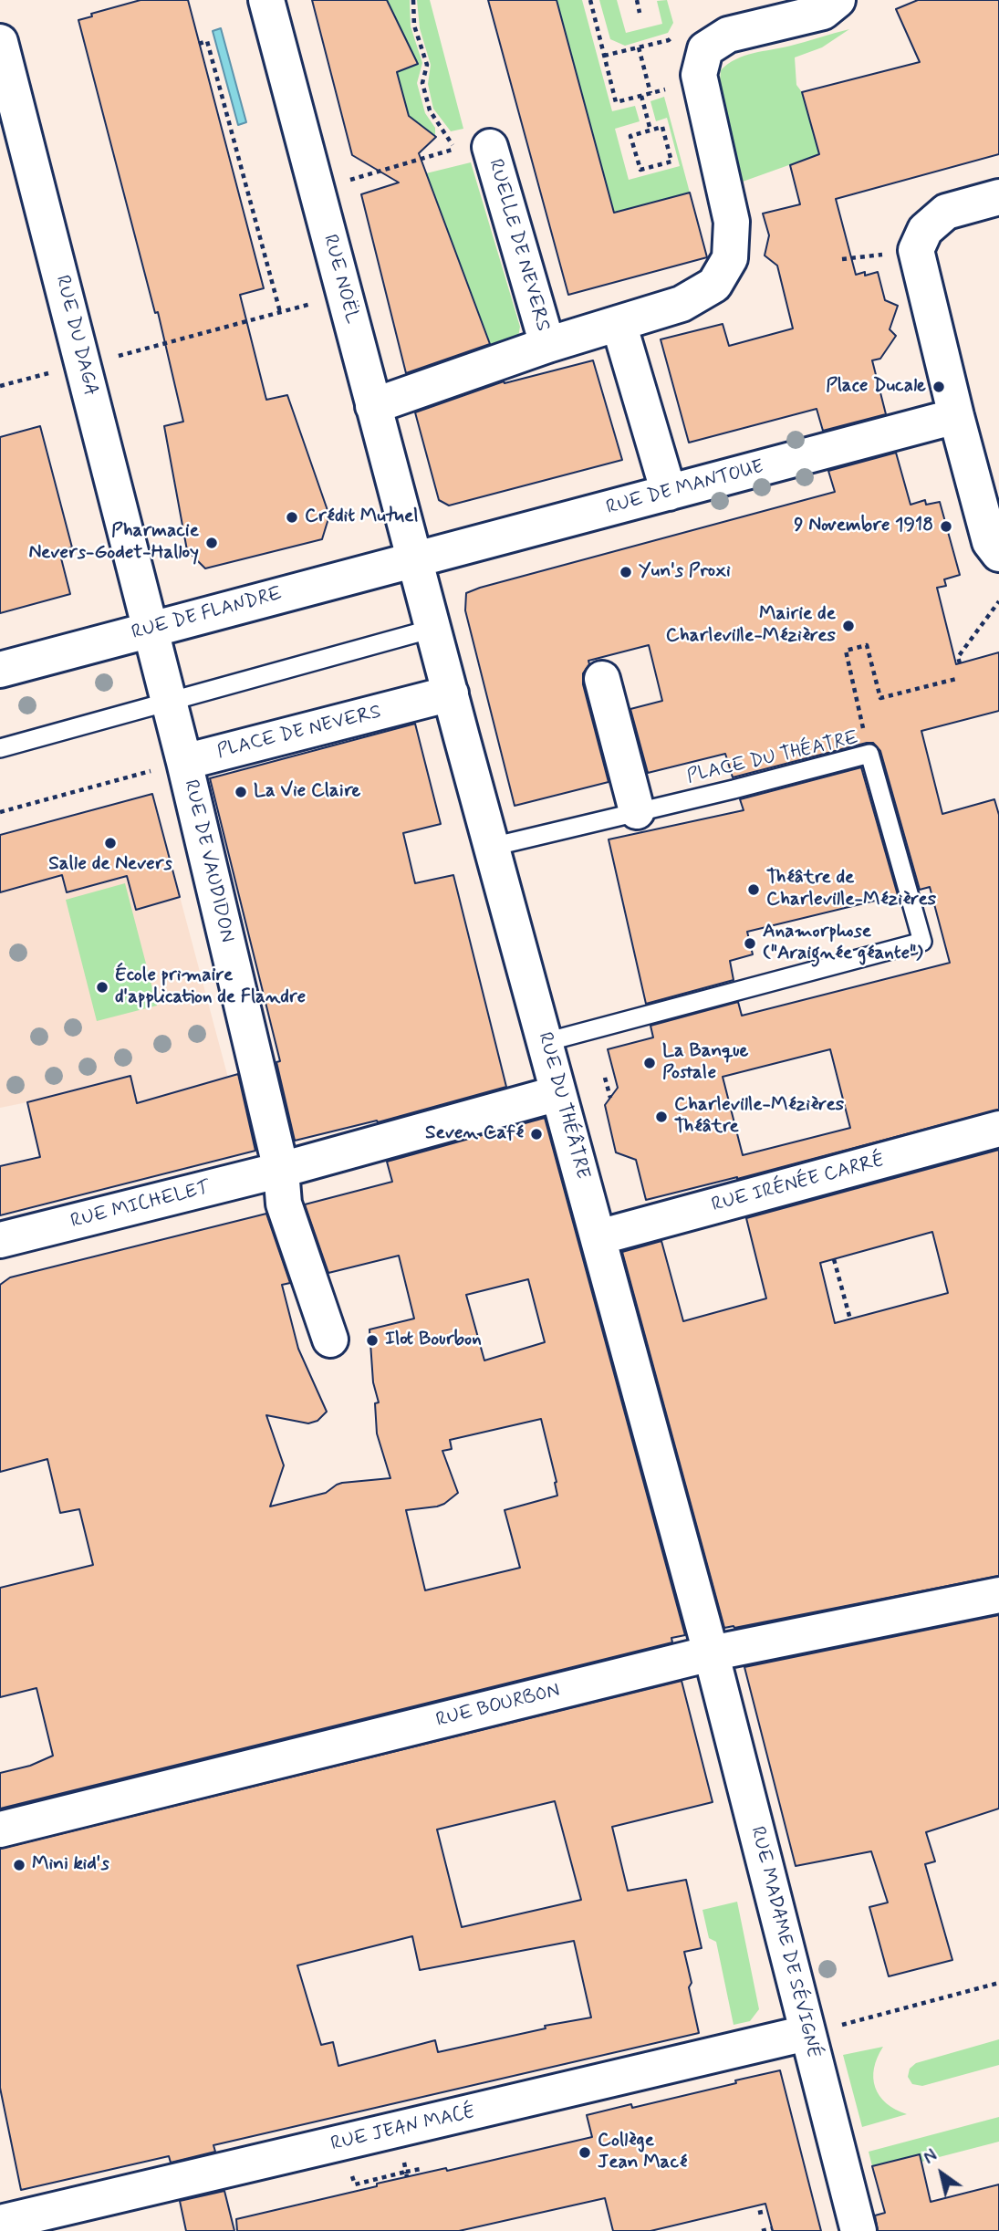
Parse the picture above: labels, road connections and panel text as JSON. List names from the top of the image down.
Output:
{
  "streets": {
    "street": [
      "RUELLE DE NEVERS",
      "RUE NOËL",
      "RUE DU DAGA",
      "RUE DE MANTOUE",
      "RUE DE FLANDRE",
      "PLACE DE NEVERS",
      "RUE DE VAUDIDON",
      "RUE DU THÉÂTRE",
      "RUE IRÉNÉE CARRÉ",
      "RUE MICHELET",
      "RUE BOURBON",
      "RUE MADAME DE SÉVIGNÉ",
      "RUE JEAN MACÉ"
    ],
    "lane": ["PLACE DU THÉATRE"]
  },
  "crossings": [
    ["RUELLE DE NEVERS", "RUE NOËL"],
    ["RUE NOËL", "RUE DE MANTOUE"],
    ["RUE NOËL", "RUE DE FLANDRE"],
    ["RUE NOËL", "RUE DU THÉÂTRE"],
    ["RUE DU DAGA", "RUE DE FLANDRE"],
    ["RUE DU DAGA", "RUE DE VAUDIDON"],
    ["RUE DE MANTOUE", "RUE DE FLANDRE"],
    ["RUE DE MANTOUE", "RUE DU THÉÂTRE"],
    ["RUE DE FLANDRE", "RUE DE VAUDIDON"],
    ["RUE DE FLANDRE", "RUE DU THÉÂTRE"],
    ["PLACE DE NEVERS", "RUE DE VAUDIDON"],
    ["PLACE DE NEVERS", "RUE DU THÉÂTRE"],
    ["PLACE DU THÉATRE", "RUE DU THÉÂTRE"],
    ["RUE DE VAUDIDON", "RUE MICHELET"],
    ["RUE DU THÉÂTRE", "RUE IRÉNÉE CARRÉ"],
    ["RUE DU THÉÂTRE", "RUE MICHELET"],
    ["RUE DU THÉÂTRE", "RUE BOURBON"],
    ["RUE DU THÉÂTRE", "RUE MADAME DE SÉVIGNÉ"],
    ["RUE BOURBON", "RUE MADAME DE SÉVIGNÉ"],
    ["RUE MADAME DE SÉVIGNÉ", "RUE JEAN MACÉ"]
  ],
  "places": [
    "Place Ducale",
    "Crédit Mutuel",
    "9 Novembre 1918",
    "Pharmacie Nevers-Godet-Halloy",
    "Yun's Proxi",
    "Mairie de Charleville-Mézières",
    "La Vie Claire",
    "Salle de Nevers",
    "Théâtre de Charleville-Mézières",
    "Anamorphose (\"Araignée géante\")",
    "École primaire d'application de Flandre",
    "La Banque Postale",
    "Charleville-Mézières Théâtre",
    "Seven Café",
    "Ilot Bourbon",
    "Mini kid's",
    "Collège Jean Macé"
  ],
  "north": "top left"
}
